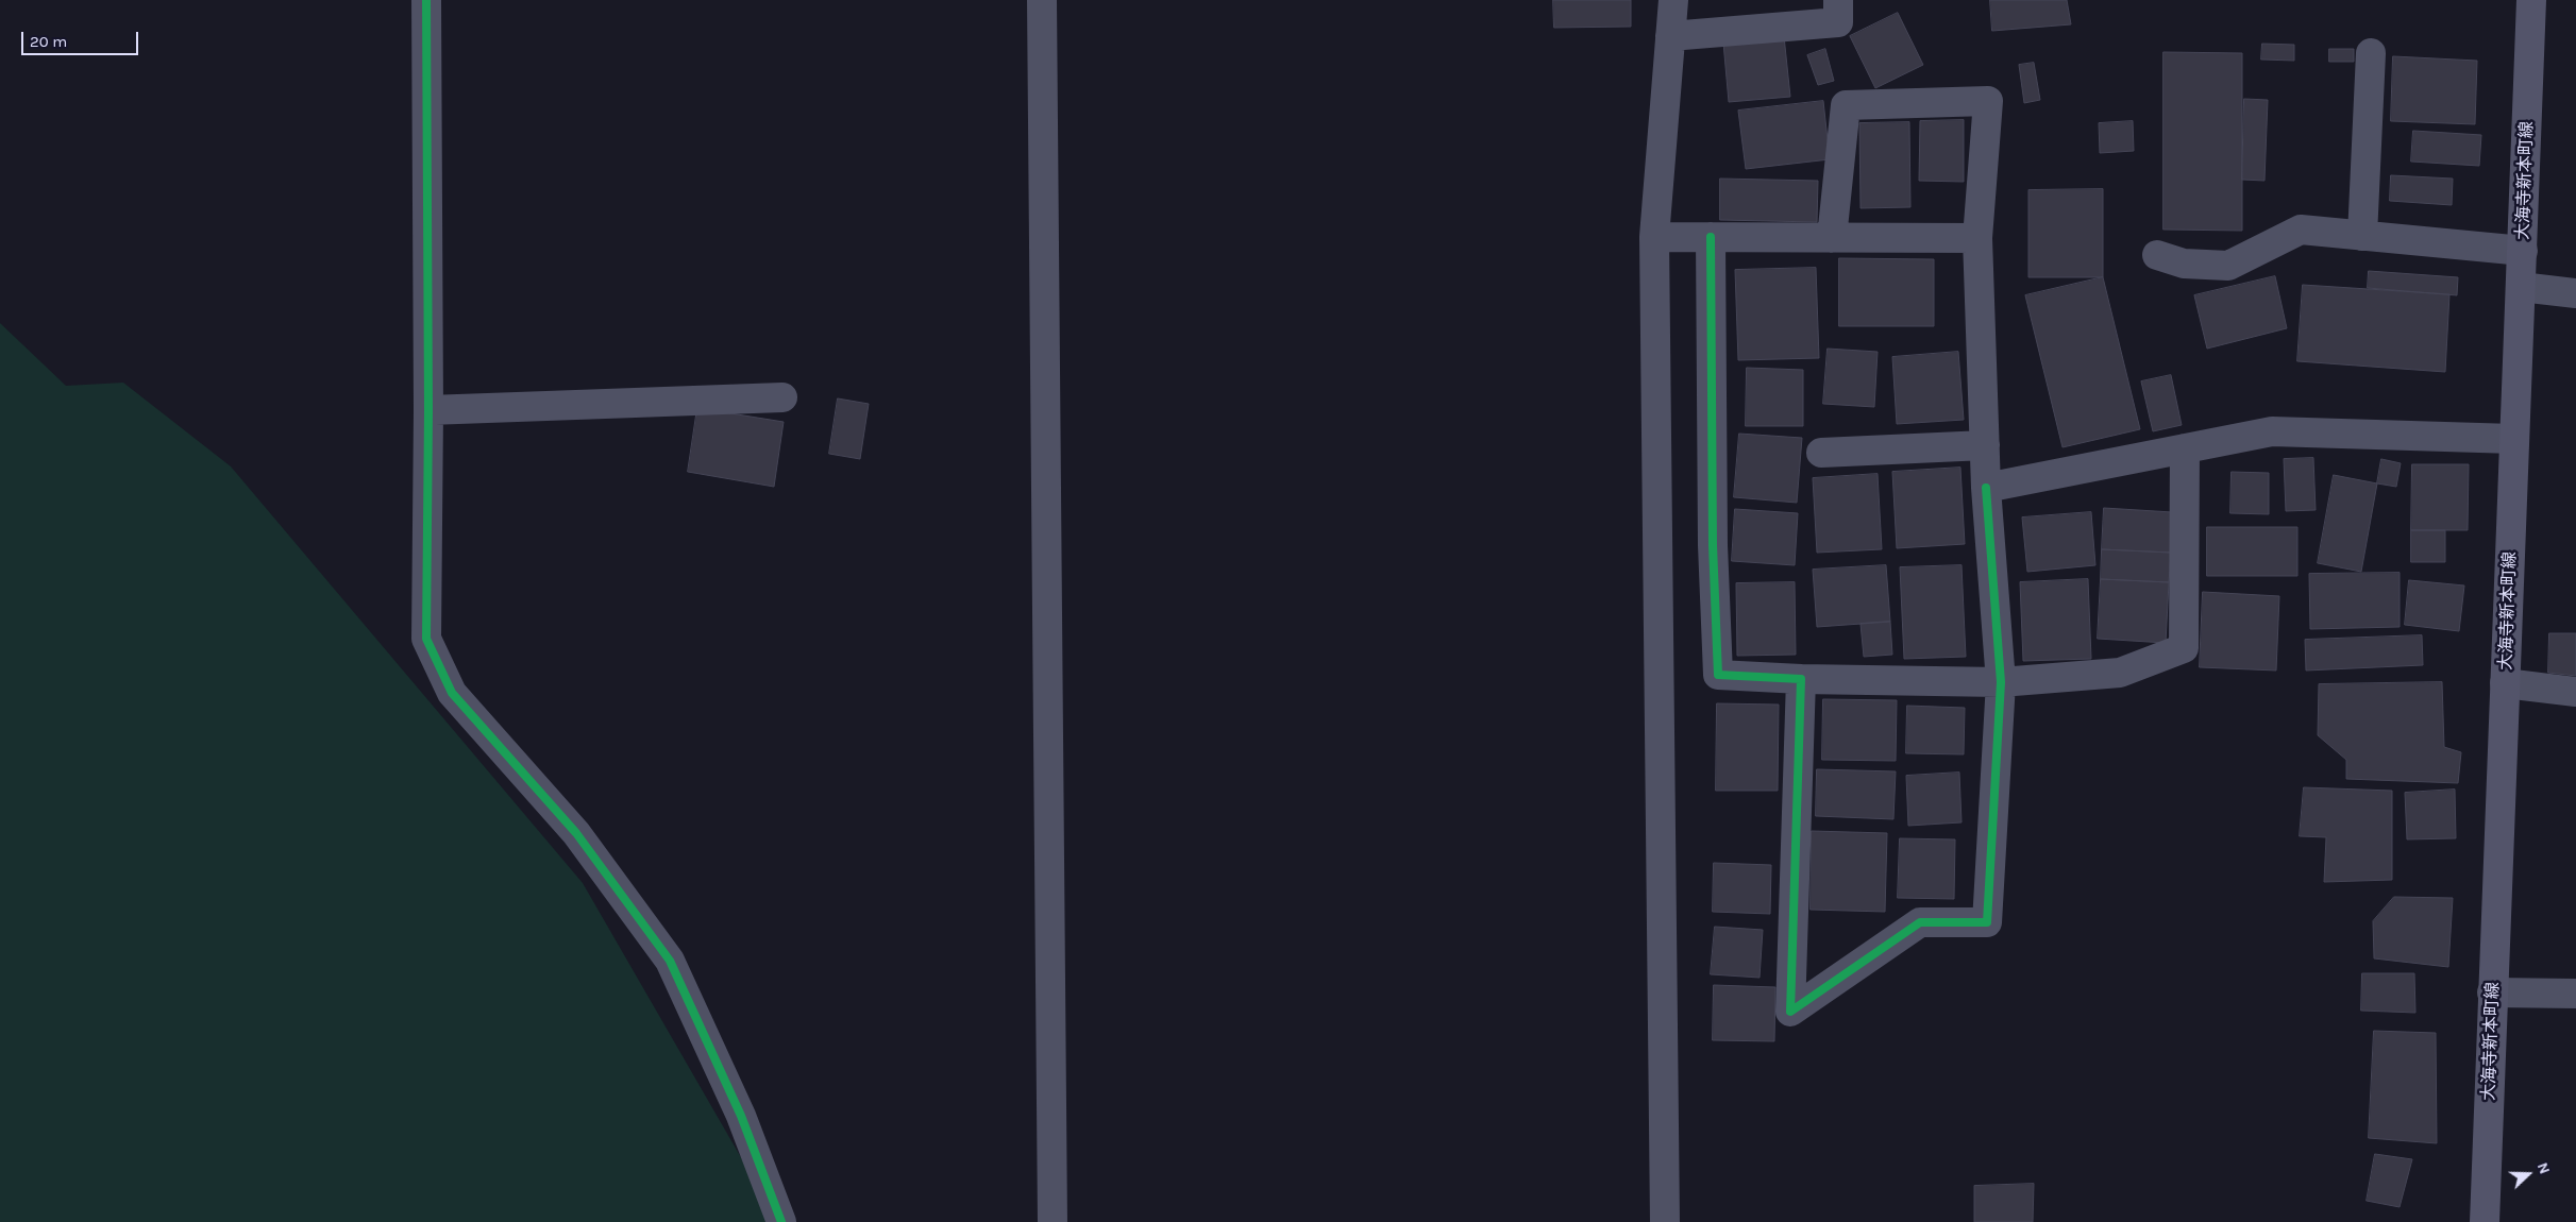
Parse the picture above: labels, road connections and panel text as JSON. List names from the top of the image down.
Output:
{
  "streets": {
    "main road": ["大海寺新本町線"]
  },
  "scale_bar": "20 m",
  "north": "right"
}
